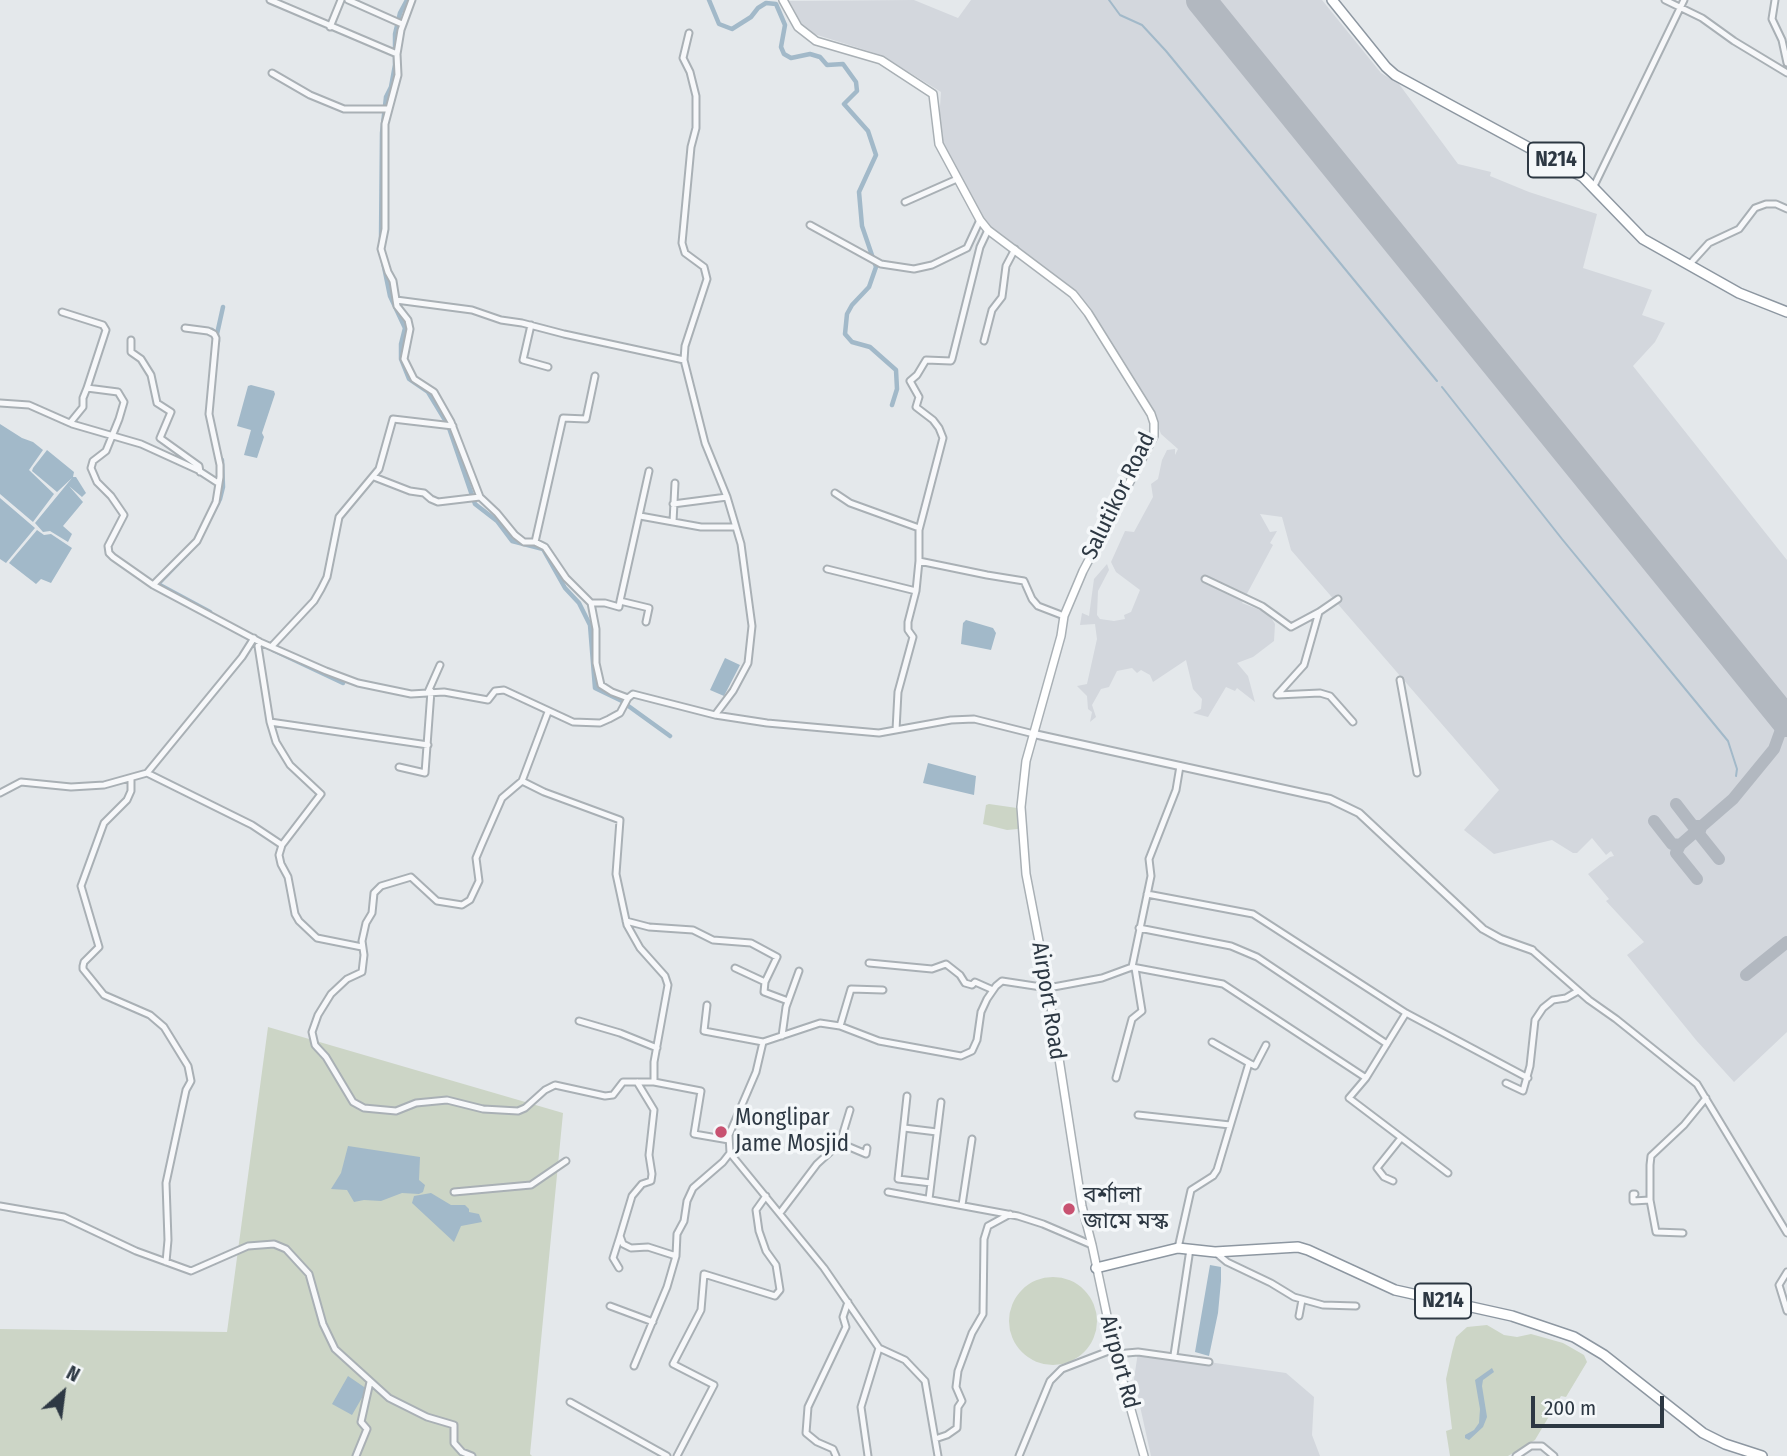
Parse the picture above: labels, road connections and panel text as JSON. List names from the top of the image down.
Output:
{
  "streets": {
    "highway": ["N214"],
    "main road": ["Salutikor Road", "Airport Road", "Airport Rd"]
  },
  "crossings": [
    ["N214", "Airport Road"],
    ["N214", "Airport Rd"],
    ["Salutikor Road", "Airport Road"],
    ["Airport Road", "Airport Rd"]
  ],
  "places": ["Monglipar Jame Mosjid", "বর্শালা জামে মস্ক"],
  "scale_bar": "200 m",
  "north": "top right"
}
